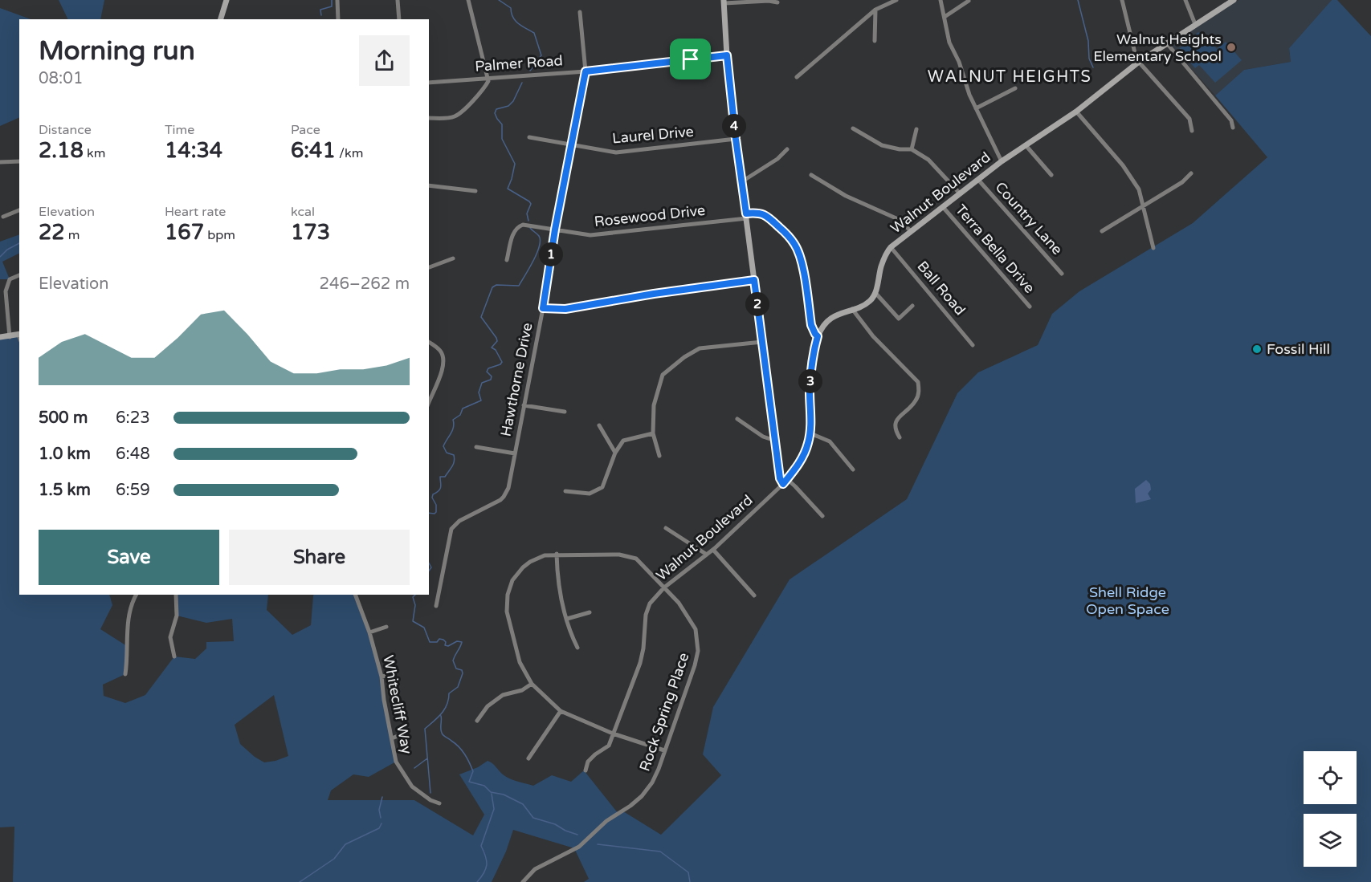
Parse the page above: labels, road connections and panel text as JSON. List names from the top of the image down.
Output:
{
  "streets": {
    "street": [
      "Palmer Road",
      "Laurel Drive",
      "Walnut Boulevard",
      "Rosewood Drive",
      "Country Lane",
      "Terra Bella Drive",
      "Ball Road",
      "Hawthorne Drive",
      "Whitecliff Way",
      "Rock Spring Place"
    ]
  },
  "crossings": [
    ["Palmer Road", "Hawthorne Drive"],
    ["Laurel Drive", "Hawthorne Drive"],
    ["Walnut Boulevard", "Rosewood Drive"],
    ["Walnut Boulevard", "Country Lane"],
    ["Walnut Boulevard", "Terra Bella Drive"],
    ["Walnut Boulevard", "Ball Road"],
    ["Walnut Boulevard", "Rock Spring Place"],
    ["Rosewood Drive", "Hawthorne Drive"]
  ],
  "districts": ["WALNUT HEIGHTS"],
  "parks": ["Shell Ridge Open Space"],
  "places": ["Walnut Heights Elementary School", "Fossil Hill"],
  "page": {
    "heading": ["Morning run", "08:01"],
    "stats": [
      ["Distance", "2.18 km"],
      ["Time", "14:34"],
      ["Pace", "6:41 /km"],
      ["Elevation", "22 m"],
      ["Heart rate", "167 bpm"],
      ["kcal", "173"]
    ],
    "pins": [
      "4",
      "1",
      "2",
      "3"
    ],
    "chart": ["Elevation", "246–262 m"],
    "list": [
      {
        "name": "500 m",
        "note": "6:23"
      },
      {
        "name": "1.0 km",
        "note": "6:48"
      },
      {
        "name": "1.5 km",
        "note": "6:59"
      }
    ],
    "buttons": ["Save", "Share"]
  }
}
